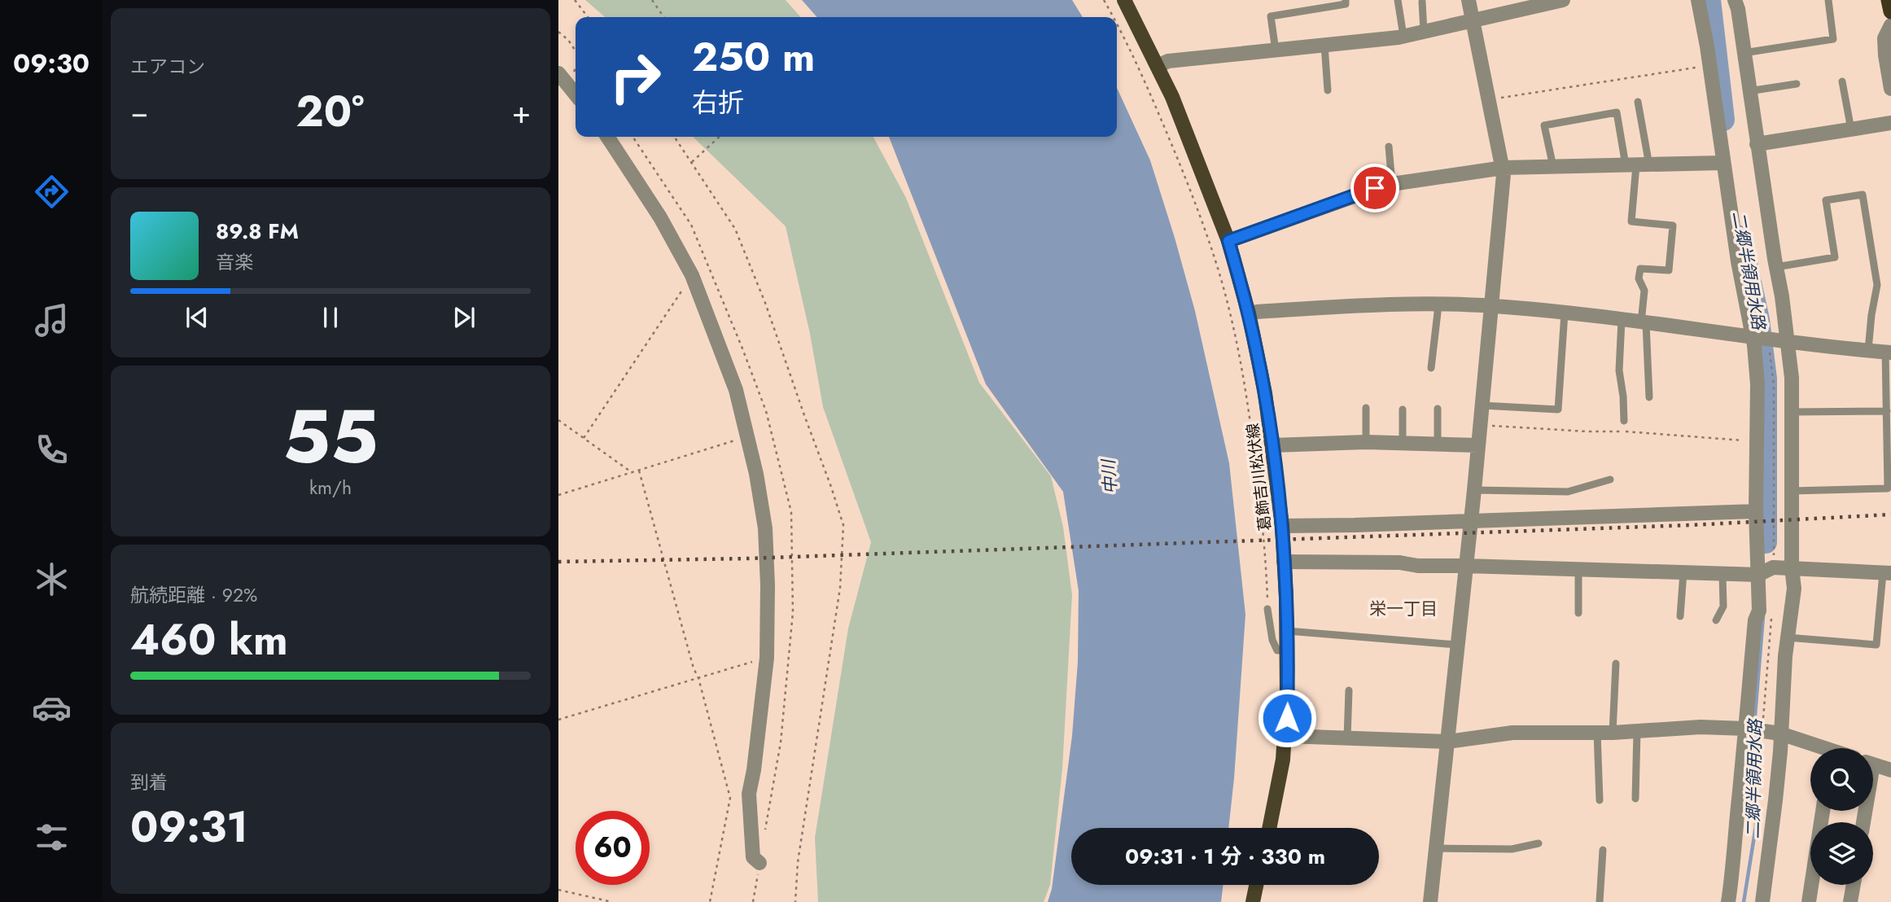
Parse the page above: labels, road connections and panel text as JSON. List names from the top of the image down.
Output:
{
  "streets": {
    "main road": ["葛飾吉川松伏線"]
  },
  "districts": ["栄一丁目"],
  "water": ["二郷半領用水路", "中川"],
  "page": {
    "tabs": "09:30",
    "tile": [
      "エアコン",
      ["55", "km/h"],
      ["航続距離 · 92%", "460 km"],
      ["到着", "09:31"]
    ],
    "turn": ["250 m", "右折"],
    "heat": ["−", "20°", "+"],
    "song": ["89.8 FM", "音楽"],
    "limit": "60",
    "trip": "09:31 · 1 分 · 330 m"
  }
}
